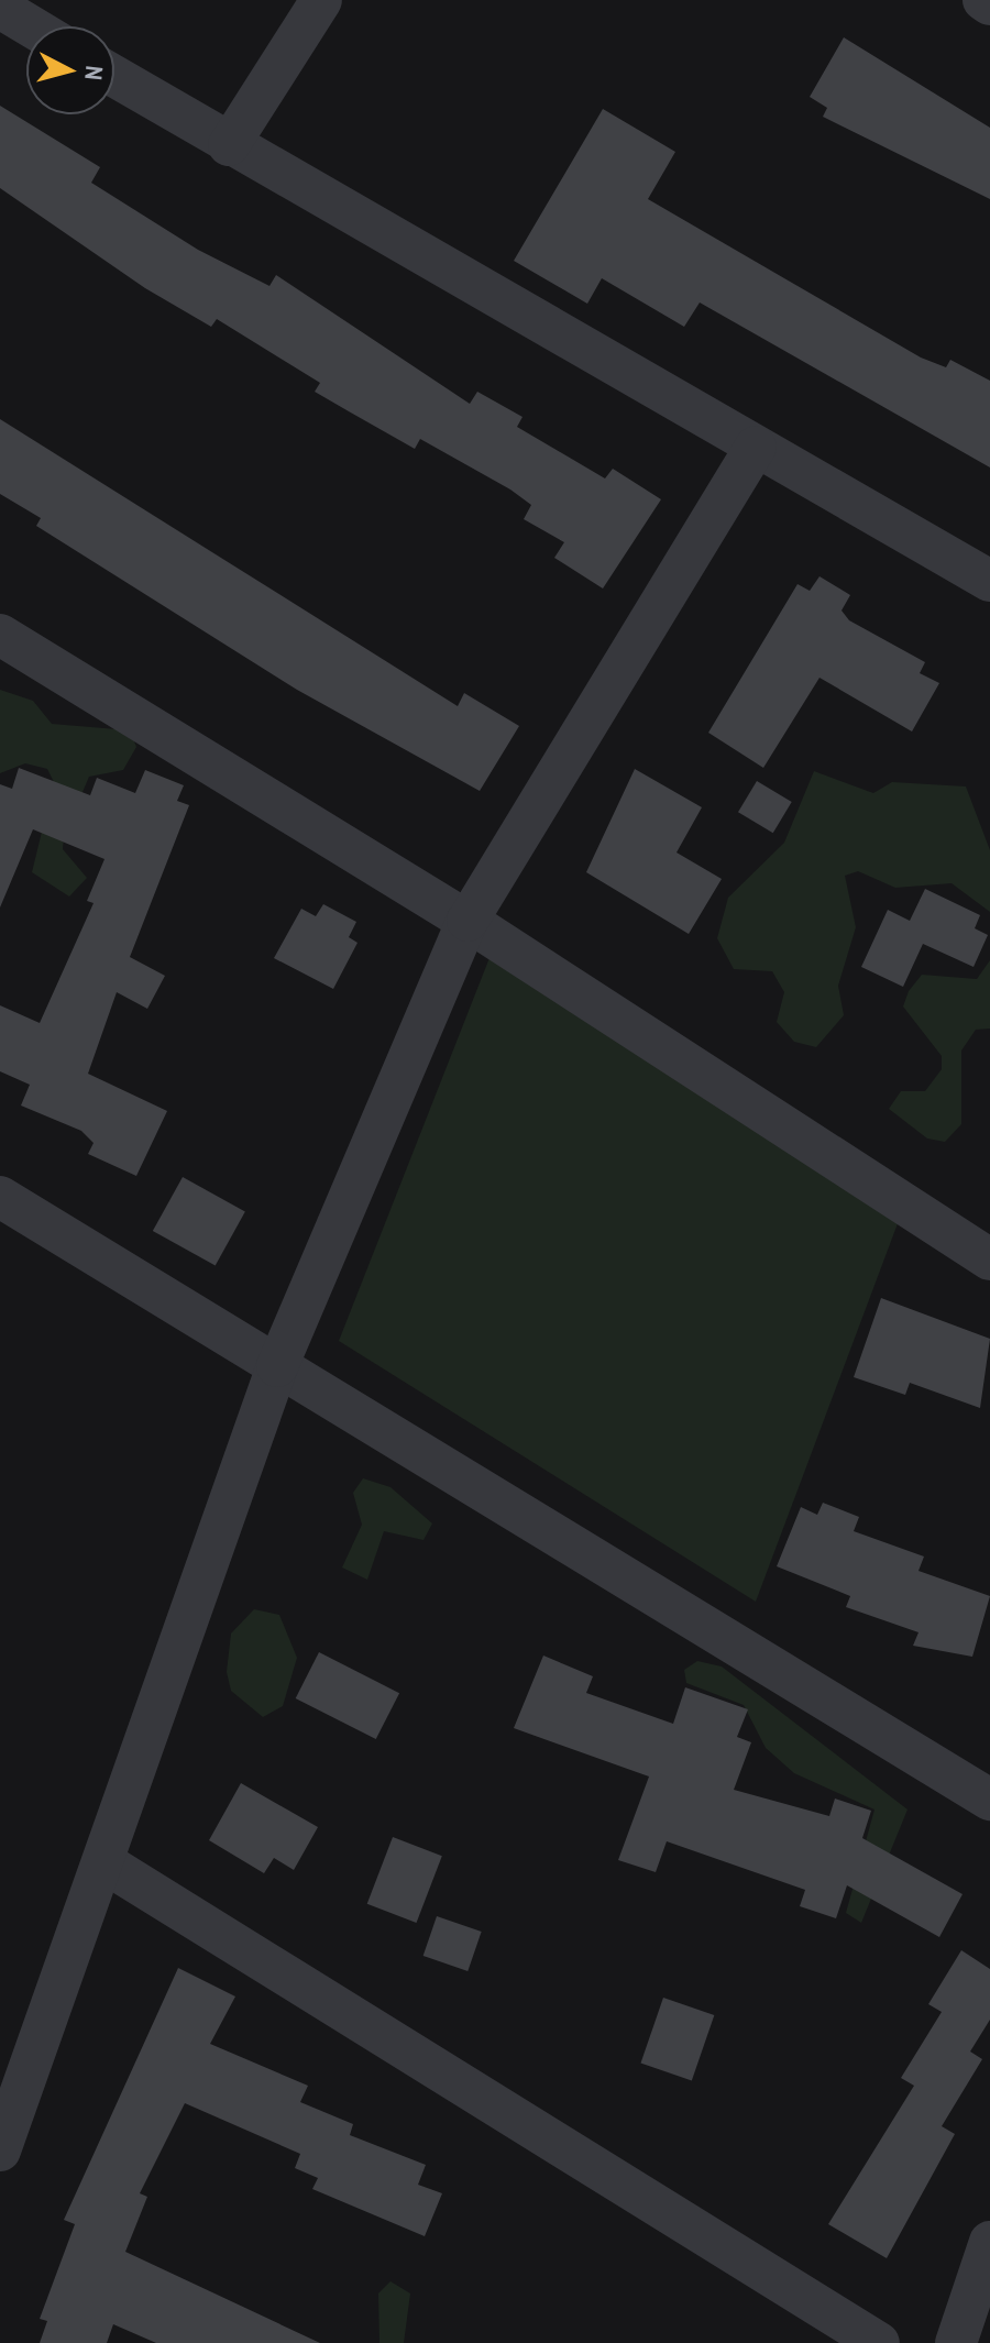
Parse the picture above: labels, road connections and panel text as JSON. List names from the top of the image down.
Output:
{
  "north": "right"
}
